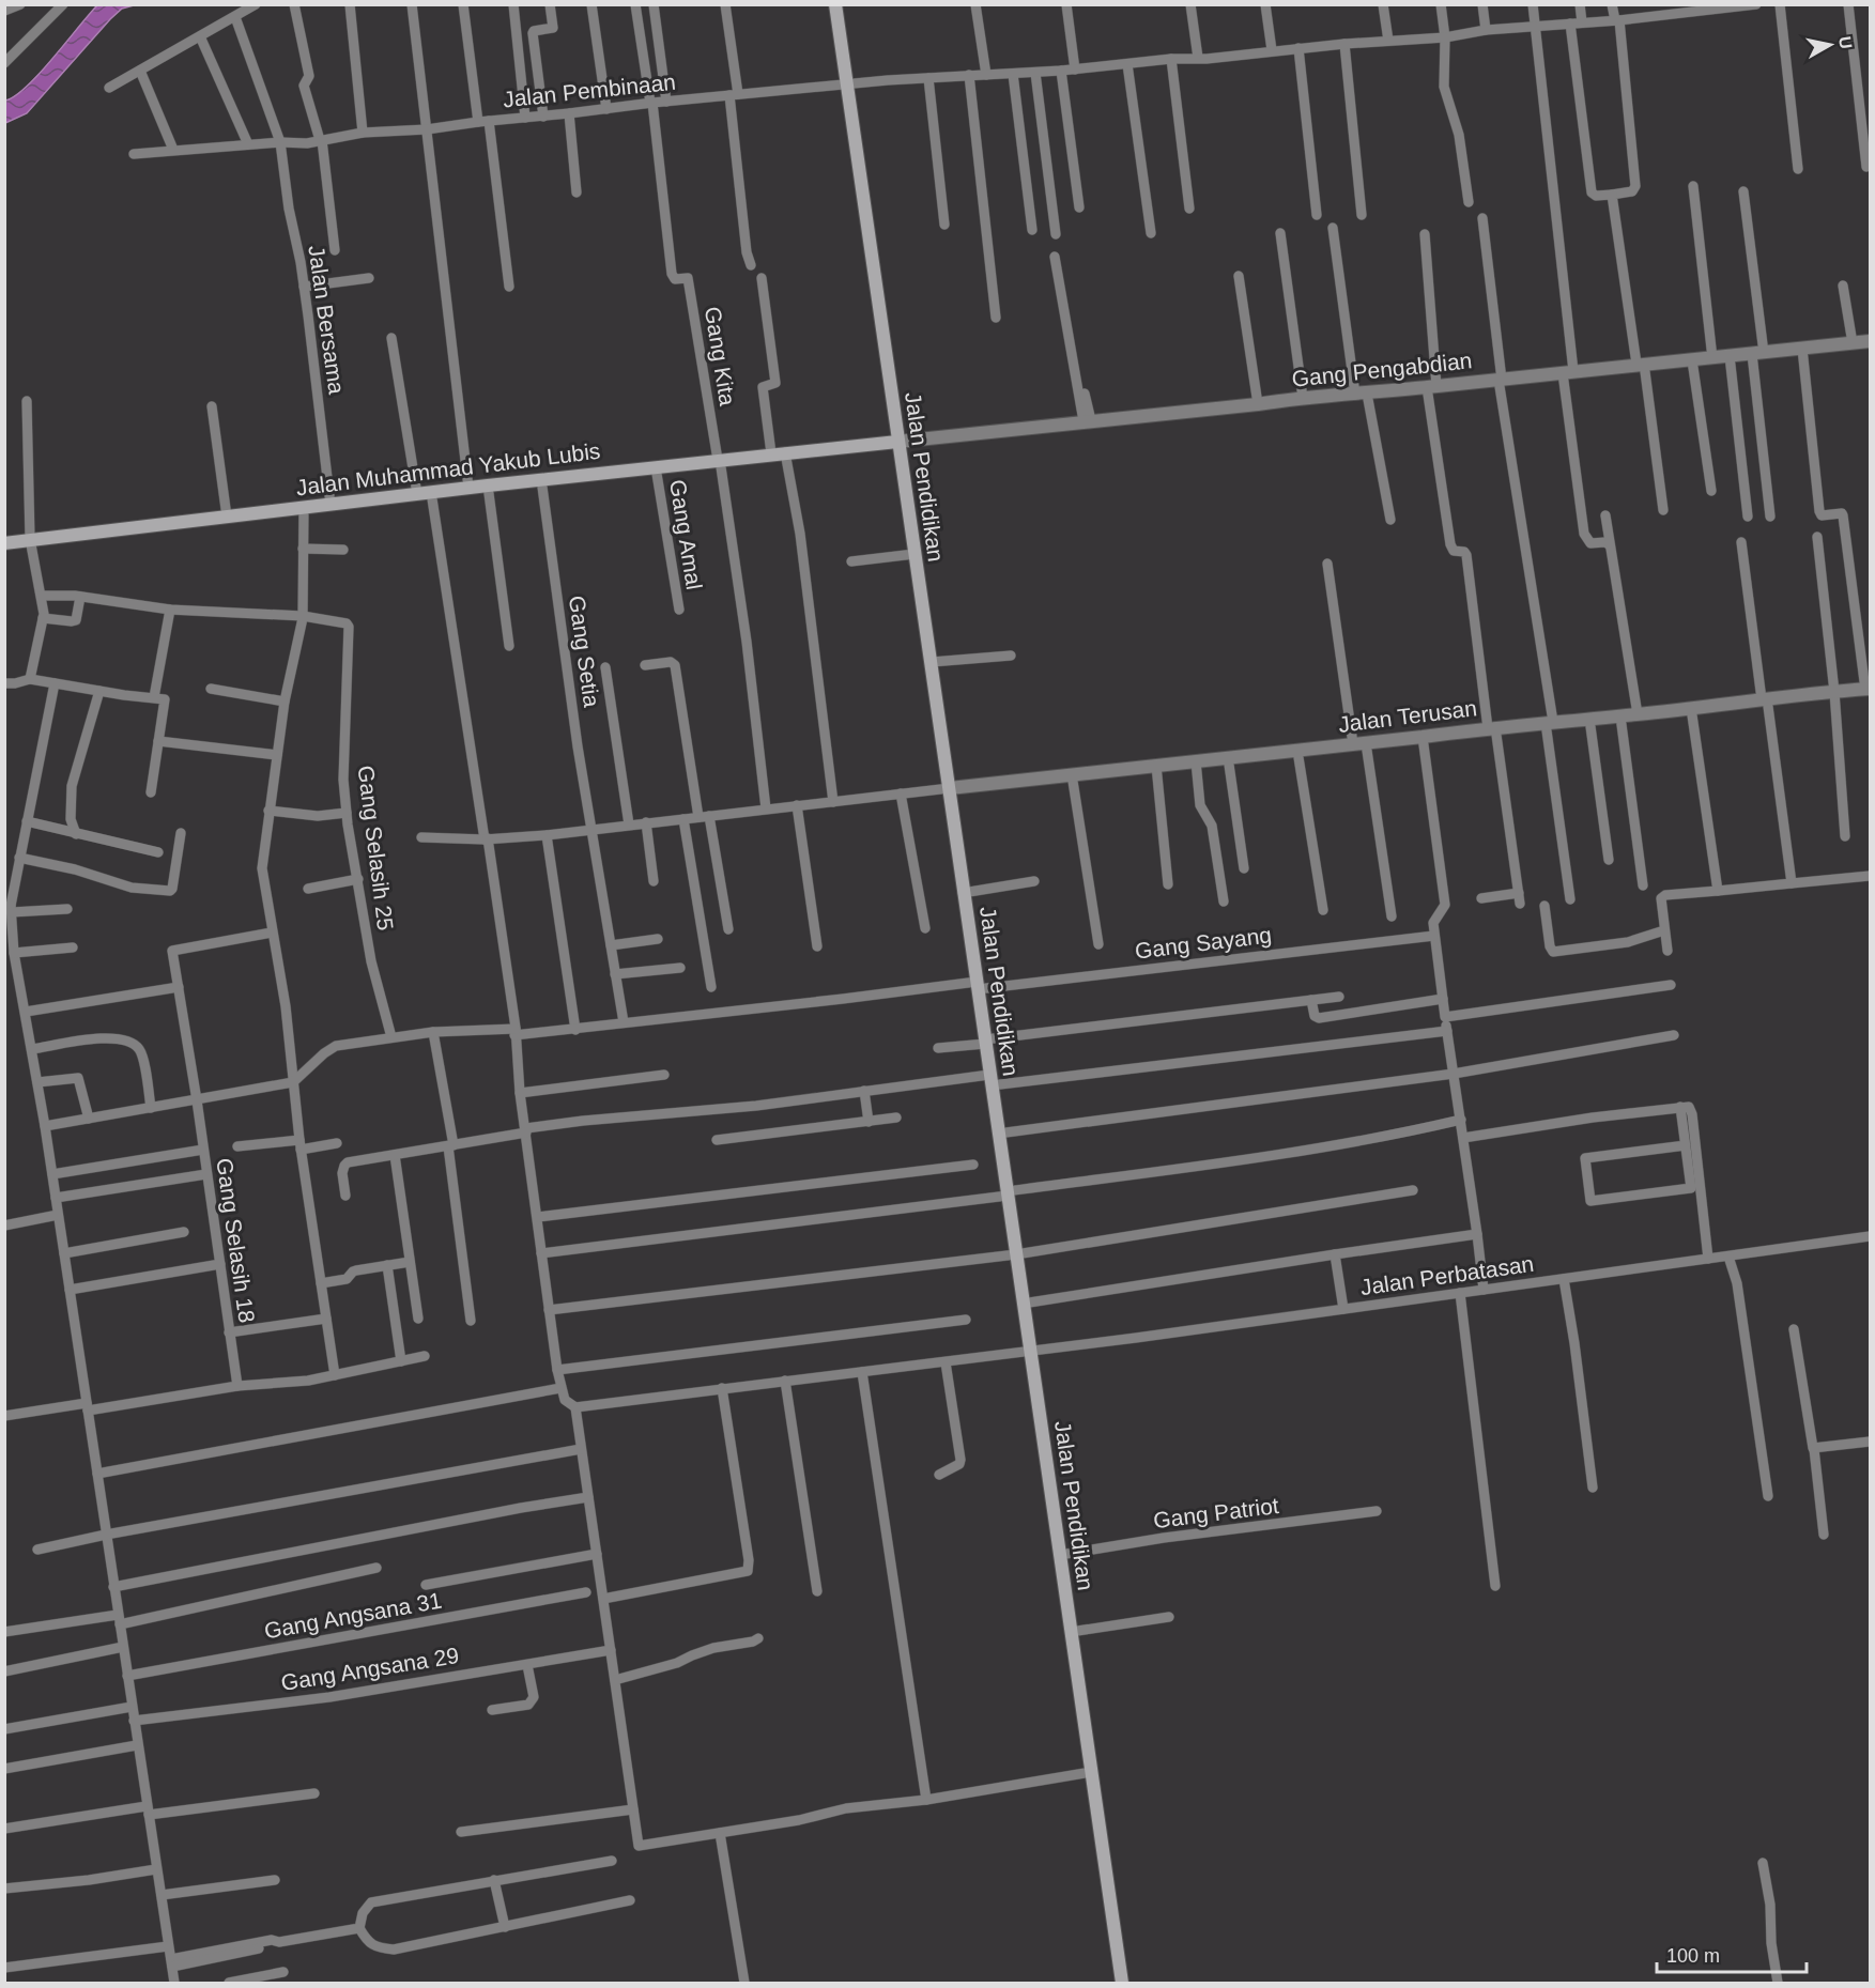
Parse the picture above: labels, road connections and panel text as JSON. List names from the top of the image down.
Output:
{
  "streets": {
    "main road": ["Jalan Muhammad Yakub Lubis", "Jalan Pendidikan"],
    "street": [
      "Jalan Pembinaan",
      "Jalan Bersama",
      "Gang Kita",
      "Gang Pengabdian",
      "Gang Amal",
      "Gang Setia",
      "Jalan Terusan",
      "Gang Selasih 25",
      "Gang Sayang",
      "Gang Selasih 18",
      "Jalan Perbatasan",
      "Gang Patriot",
      "Gang Angsana 31",
      "Gang Angsana 29"
    ]
  },
  "crossings": [
    ["Jalan Pembinaan", "Jalan Bersama"],
    ["Jalan Pembinaan", "Gang Kita"],
    ["Jalan Pembinaan", "Jalan Pendidikan"],
    ["Jalan Bersama", "Jalan Muhammad Yakub Lubis"],
    ["Gang Kita", "Jalan Muhammad Yakub Lubis"],
    ["Gang Pengabdian", "Jalan Muhammad Yakub Lubis"],
    ["Gang Pengabdian", "Jalan Pendidikan"],
    ["Jalan Muhammad Yakub Lubis", "Jalan Pendidikan"],
    ["Jalan Muhammad Yakub Lubis", "Gang Amal"],
    ["Jalan Muhammad Yakub Lubis", "Gang Setia"],
    ["Jalan Pendidikan", "Jalan Terusan"],
    ["Jalan Pendidikan", "Gang Sayang"],
    ["Jalan Pendidikan", "Jalan Perbatasan"],
    ["Jalan Pendidikan", "Gang Patriot"],
    ["Gang Setia", "Gang Sayang"],
    ["Gang Selasih 25", "Gang Sayang"]
  ],
  "scale_bar": "100 m",
  "north": "right"
}
